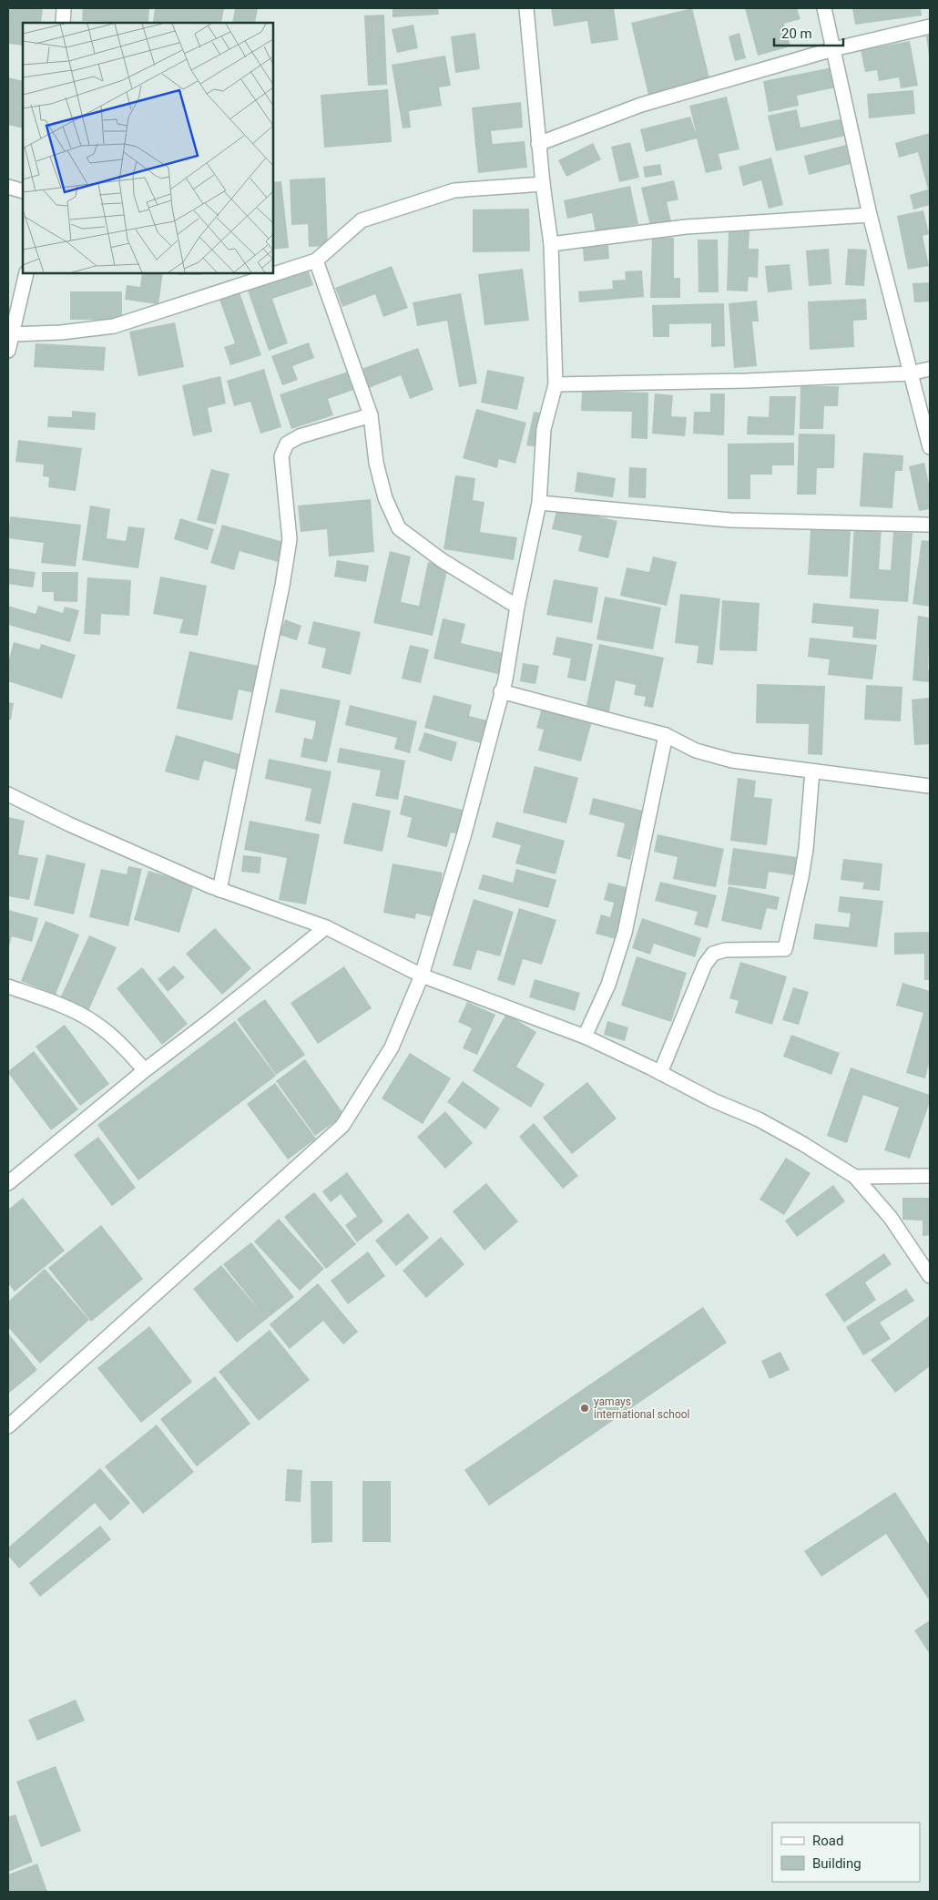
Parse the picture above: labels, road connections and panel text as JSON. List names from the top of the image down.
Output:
{
  "places": ["yamays international school"],
  "legend": ["Road", "Building"],
  "scale_bar": "20 m"
}
